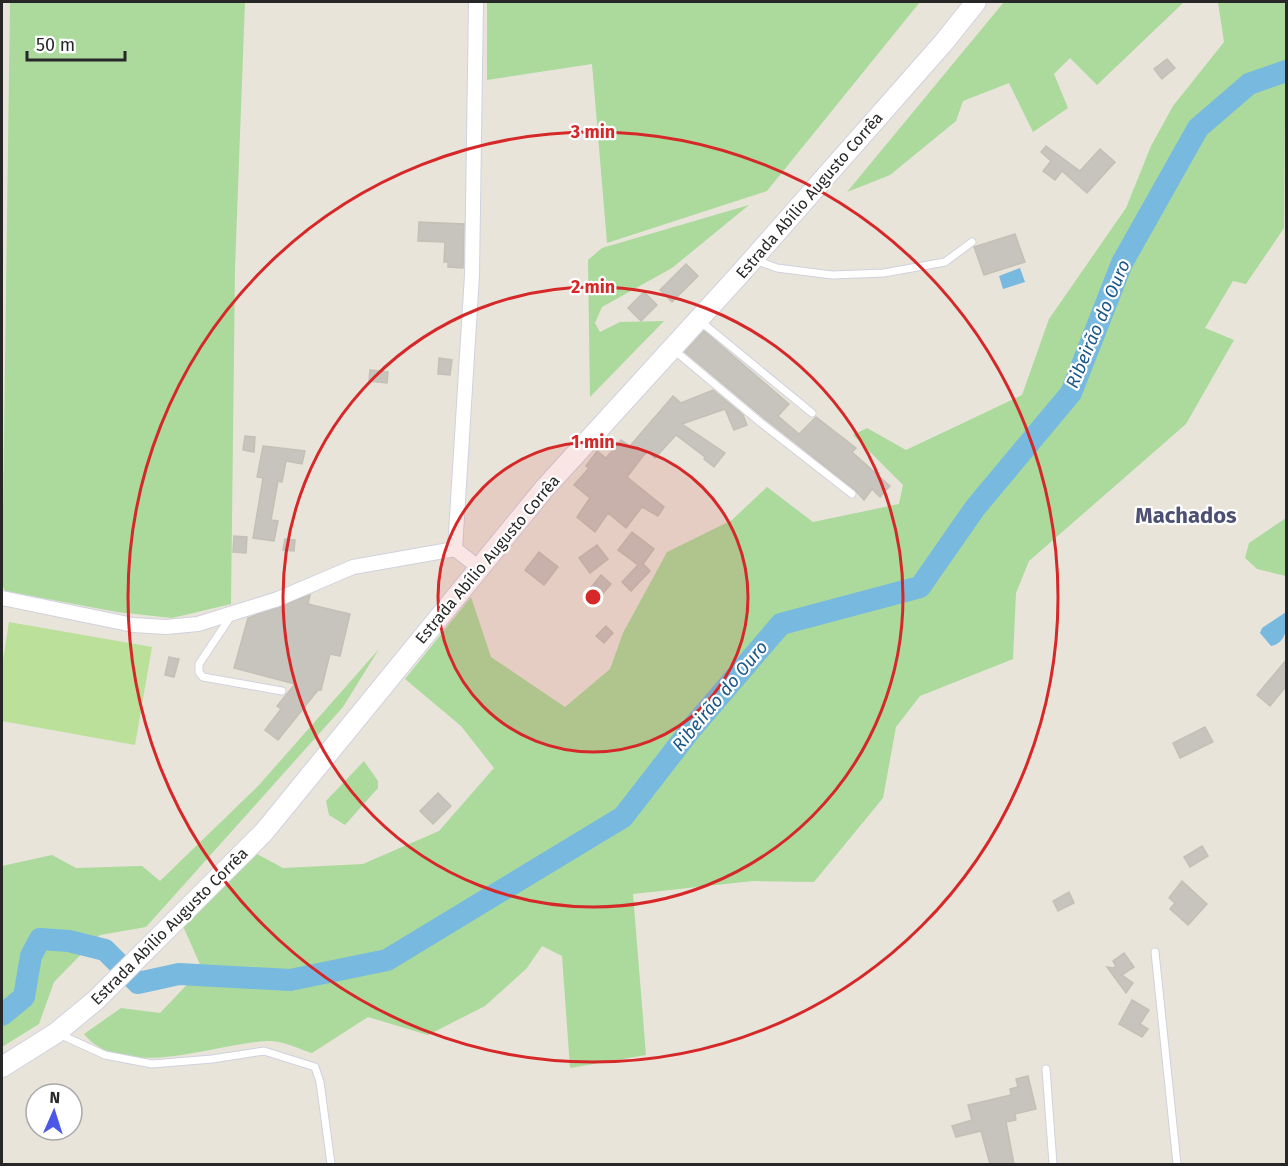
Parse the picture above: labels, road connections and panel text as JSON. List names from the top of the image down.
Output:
{
  "streets": {
    "main road": ["Estrada Abílio Augusto Corrêa"]
  },
  "districts": ["Machados"],
  "water": ["Ribeirão do Ouro"],
  "scale_bar": "50 m",
  "north": "top",
  "rings": ["3 min", "2 min", "1 min"]
}
